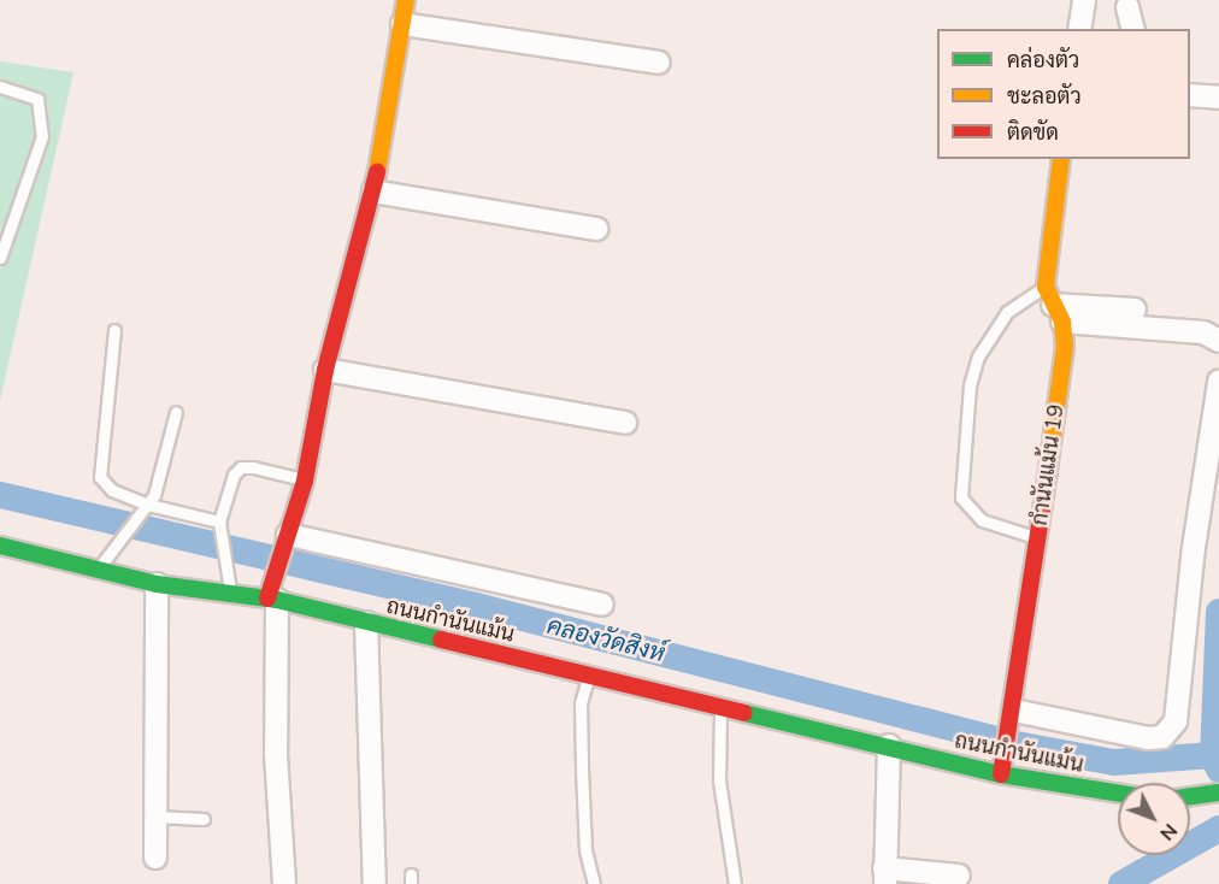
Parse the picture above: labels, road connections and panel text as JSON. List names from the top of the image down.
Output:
{
  "streets": {
    "street": ["กำนันแม้น 19", "ถนนกำนันแม้น"]
  },
  "crossings": [
    ["กำนันแม้น 19", "ถนนกำนันแม้น"]
  ],
  "water": ["คลองวัดสิงห์"],
  "legend": ["คล่องตัว", "ชะลอตัว", "ติดขัด"],
  "north": "bottom right"
}
